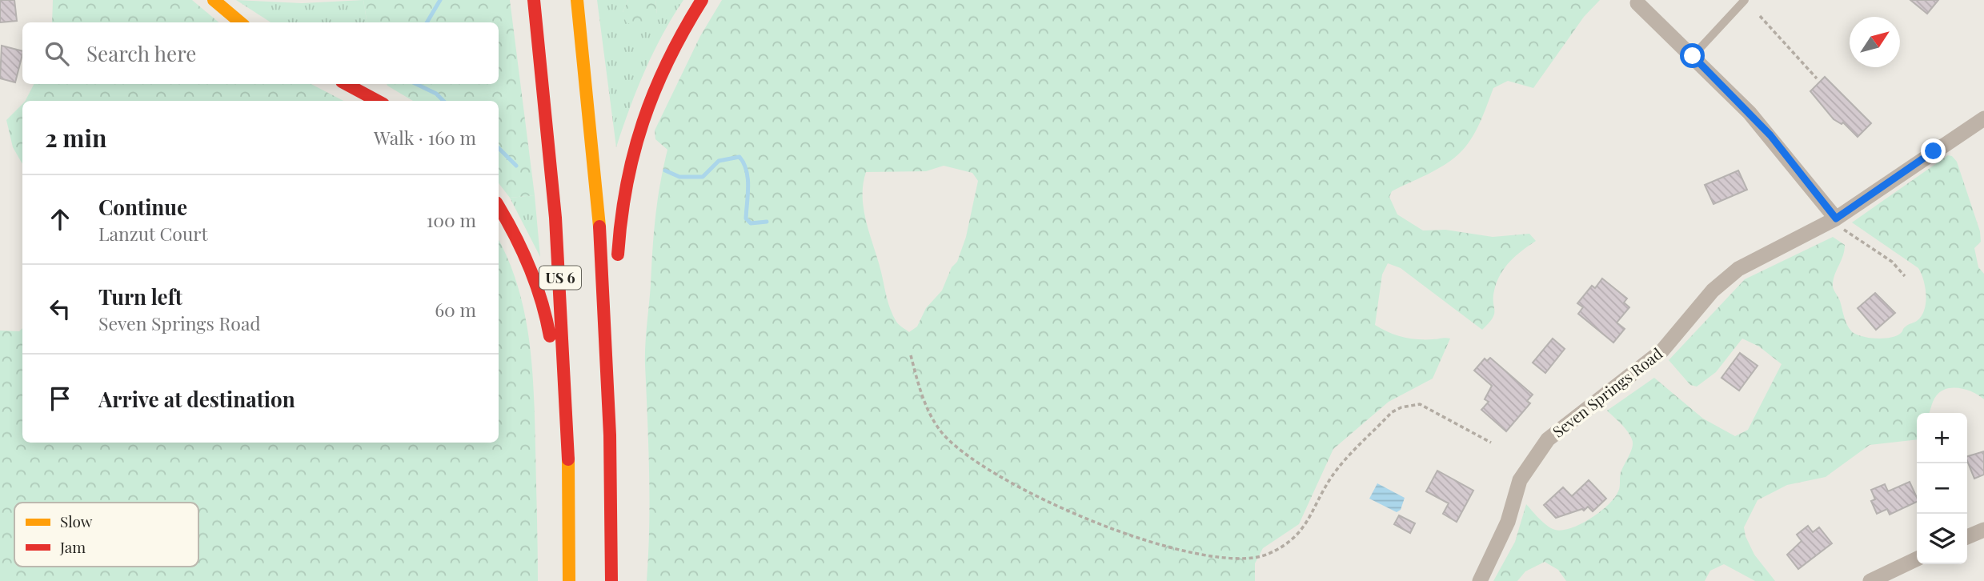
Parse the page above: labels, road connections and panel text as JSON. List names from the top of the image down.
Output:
{
  "streets": {
    "highway": ["US 6"],
    "street": ["Seven Springs Road"]
  },
  "legend": ["Slow", "Jam"],
  "north": "top right",
  "page": {
    "search": "Search here",
    "heading": ["2 min", "Walk · 160 m"],
    "list": [
      ["Continue", "Lanzut Court", "100 m"],
      ["Turn left", "Seven Springs Road", "60 m"],
      "Arrive at destination"
    ],
    "map_buttons": ["+", "−"]
  }
}
